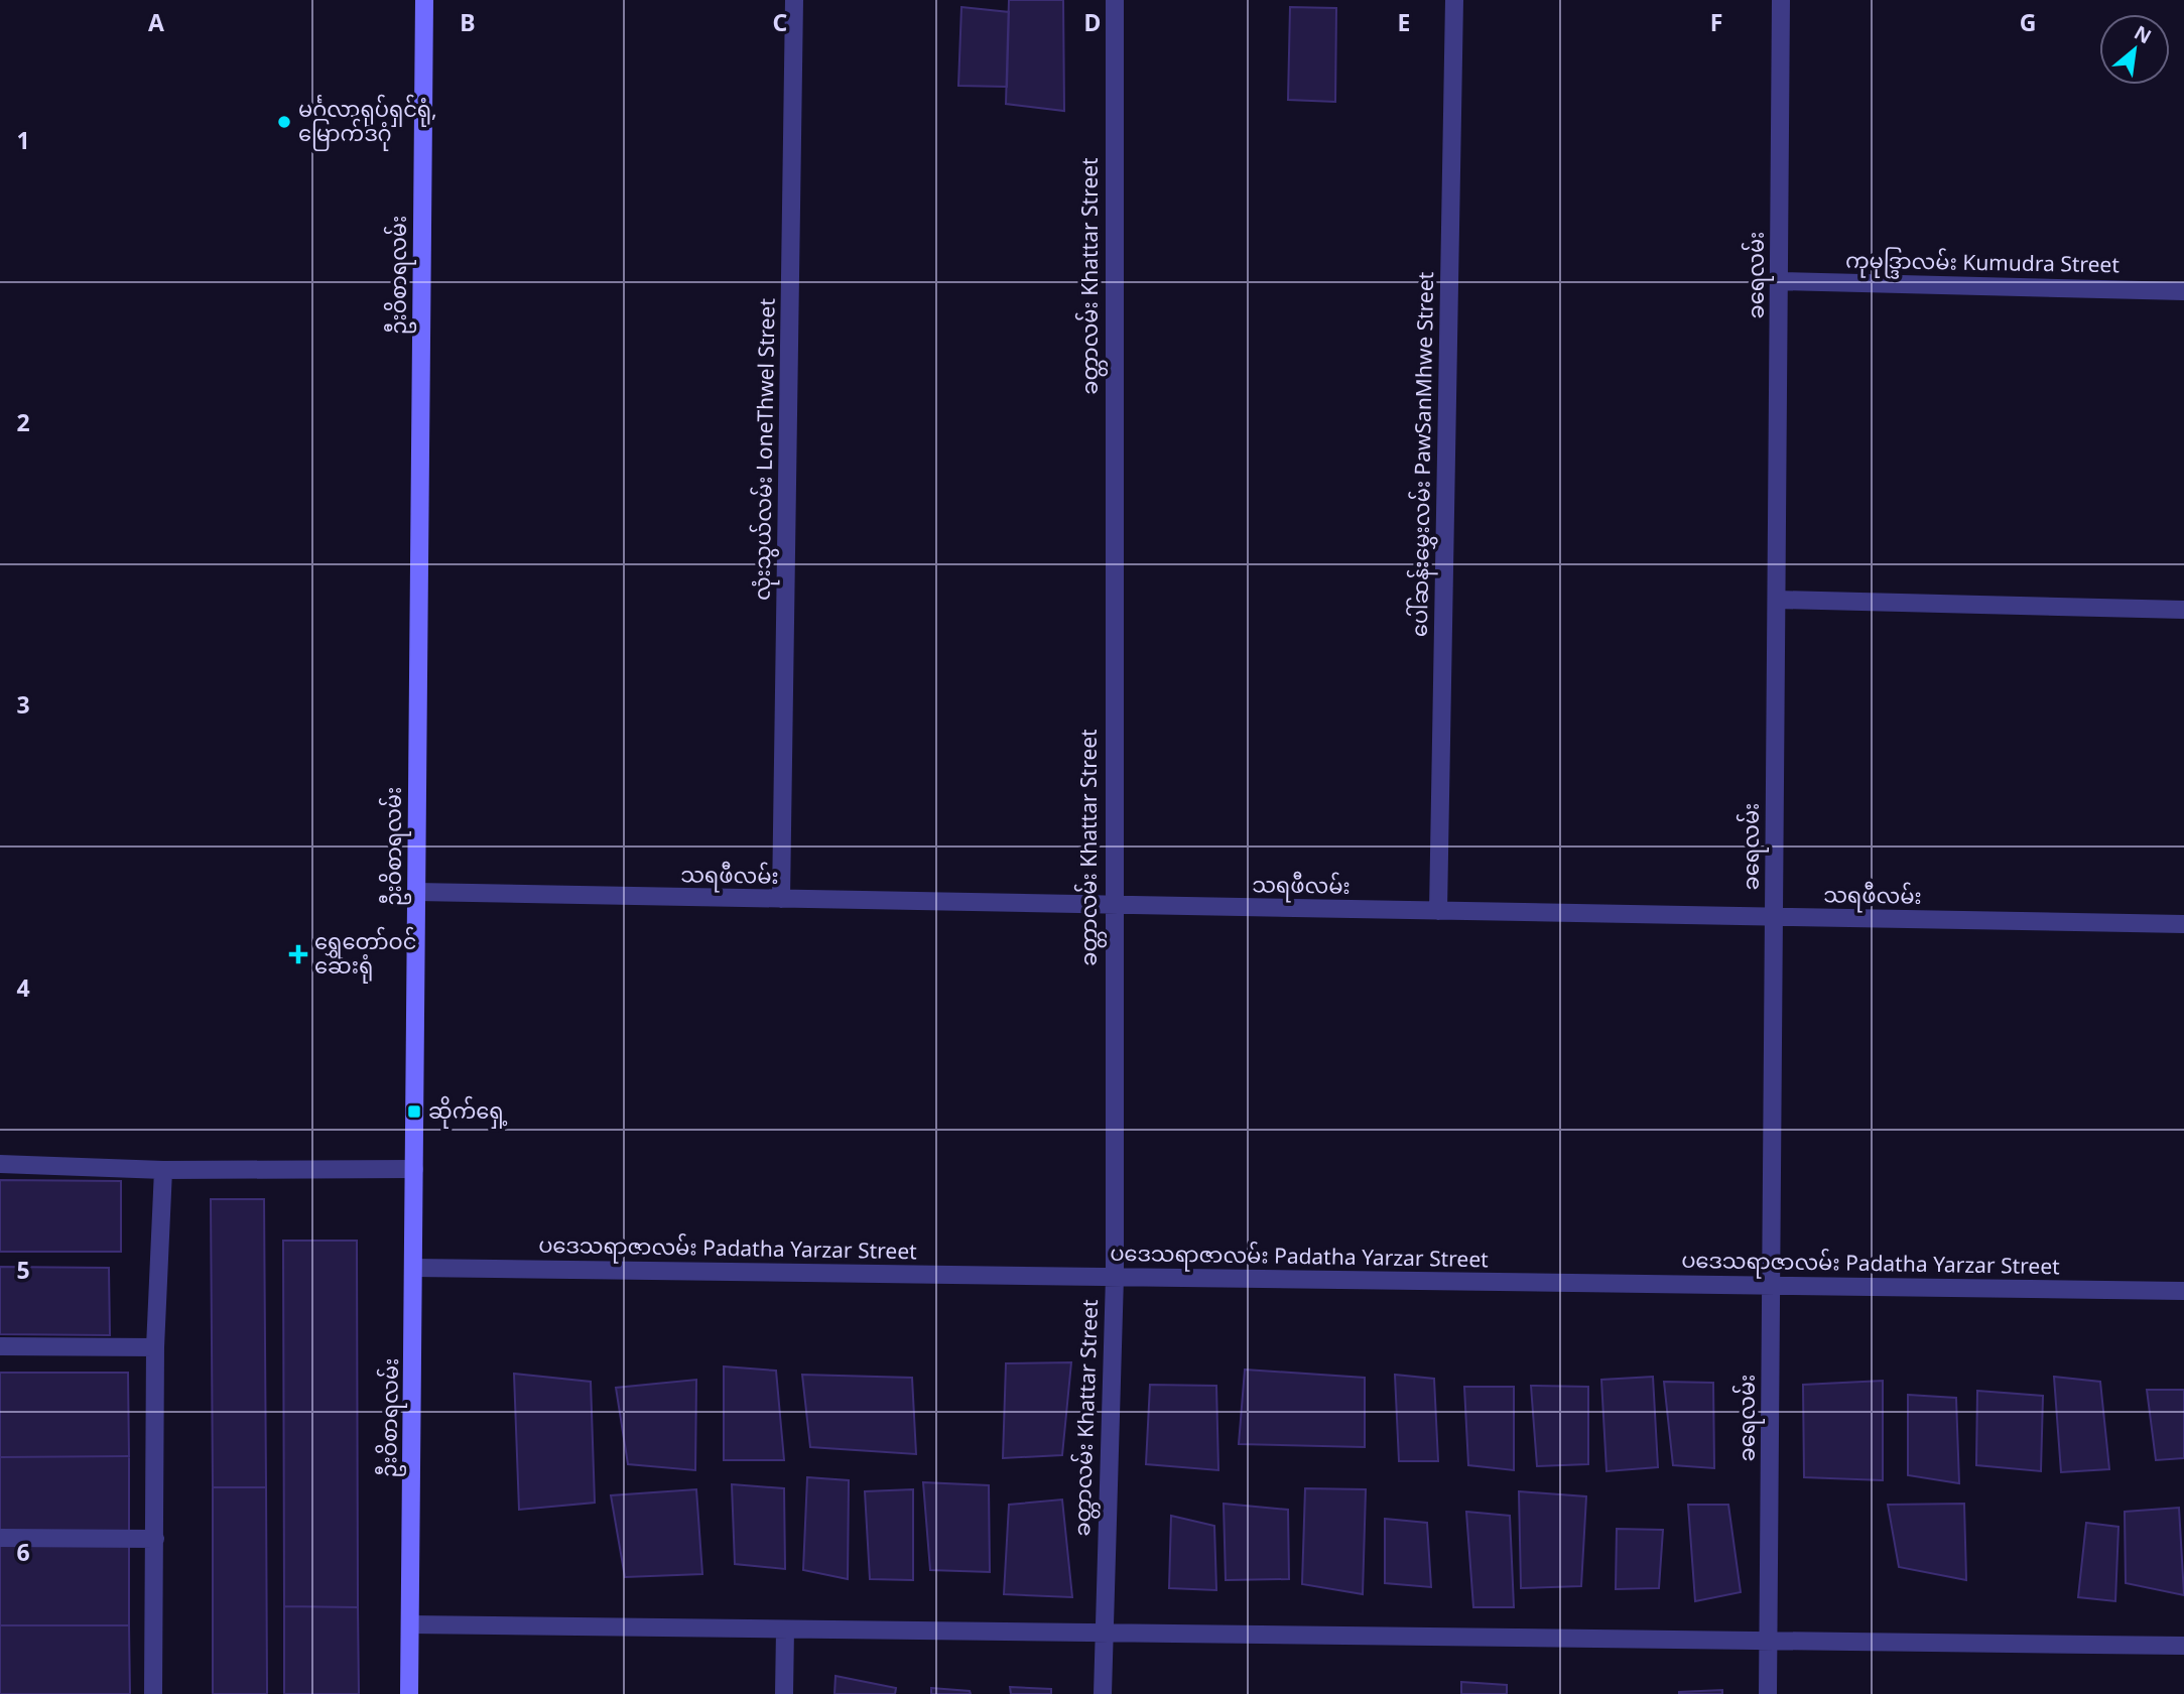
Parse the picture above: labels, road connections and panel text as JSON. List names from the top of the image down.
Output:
{
  "streets": {
    "main road": ["ဦးဝိစာရလမ်း"],
    "street": [
      "ကုမုဒ္ဒြာလမ်း Kumudra Street",
      "ခရေလမ်း",
      "ခတ္တာလမ်း Khattar Street",
      "လုံးသွယ်လမ်း LoneThwel Street",
      "ပေါ်ဆန်းမွှေးလမ်း PawSanMhwe Street",
      "သရဖီလမ်း",
      "ပဒေသရာဇာလမ်း Padatha Yarzar Street"
    ]
  },
  "crossings": [
    ["ကုမုဒ္ဒြာလမ်း Kumudra Street", "ခရေလမ်း"],
    ["ဦးဝိစာရလမ်း", "သရဖီလမ်း"],
    ["ဦးဝိစာရလမ်း", "ပဒေသရာဇာလမ်း Padatha Yarzar Street"],
    ["ခရေလမ်း", "သရဖီလမ်း"],
    ["ခရေလမ်း", "ပဒေသရာဇာလမ်း Padatha Yarzar Street"],
    ["ခတ္တာလမ်း Khattar Street", "သရဖီလမ်း"],
    ["ခတ္တာလမ်း Khattar Street", "ပဒေသရာဇာလမ်း Padatha Yarzar Street"],
    ["လုံးသွယ်လမ်း LoneThwel Street", "သရဖီလမ်း"],
    ["ပေါ်ဆန်းမွှေးလမ်း PawSanMhwe Street", "သရဖီလမ်း"]
  ],
  "places": {
    "other": ["မင်္ဂလာရုပ်ရှင်ရုံ, မြောက်ဒဂုံ"],
    "health": ["ရွှေတော်ဝင် ဆေးရုံ"],
    "transit": ["ဆိုက်ရှေ့"]
  },
  "north": "top right",
  "grid": {
    "columns": [
      "A",
      "B",
      "C",
      "D",
      "E",
      "F",
      "G"
    ],
    "rows": [
      "1",
      "2",
      "3",
      "4",
      "5",
      "6"
    ]
  }
}
